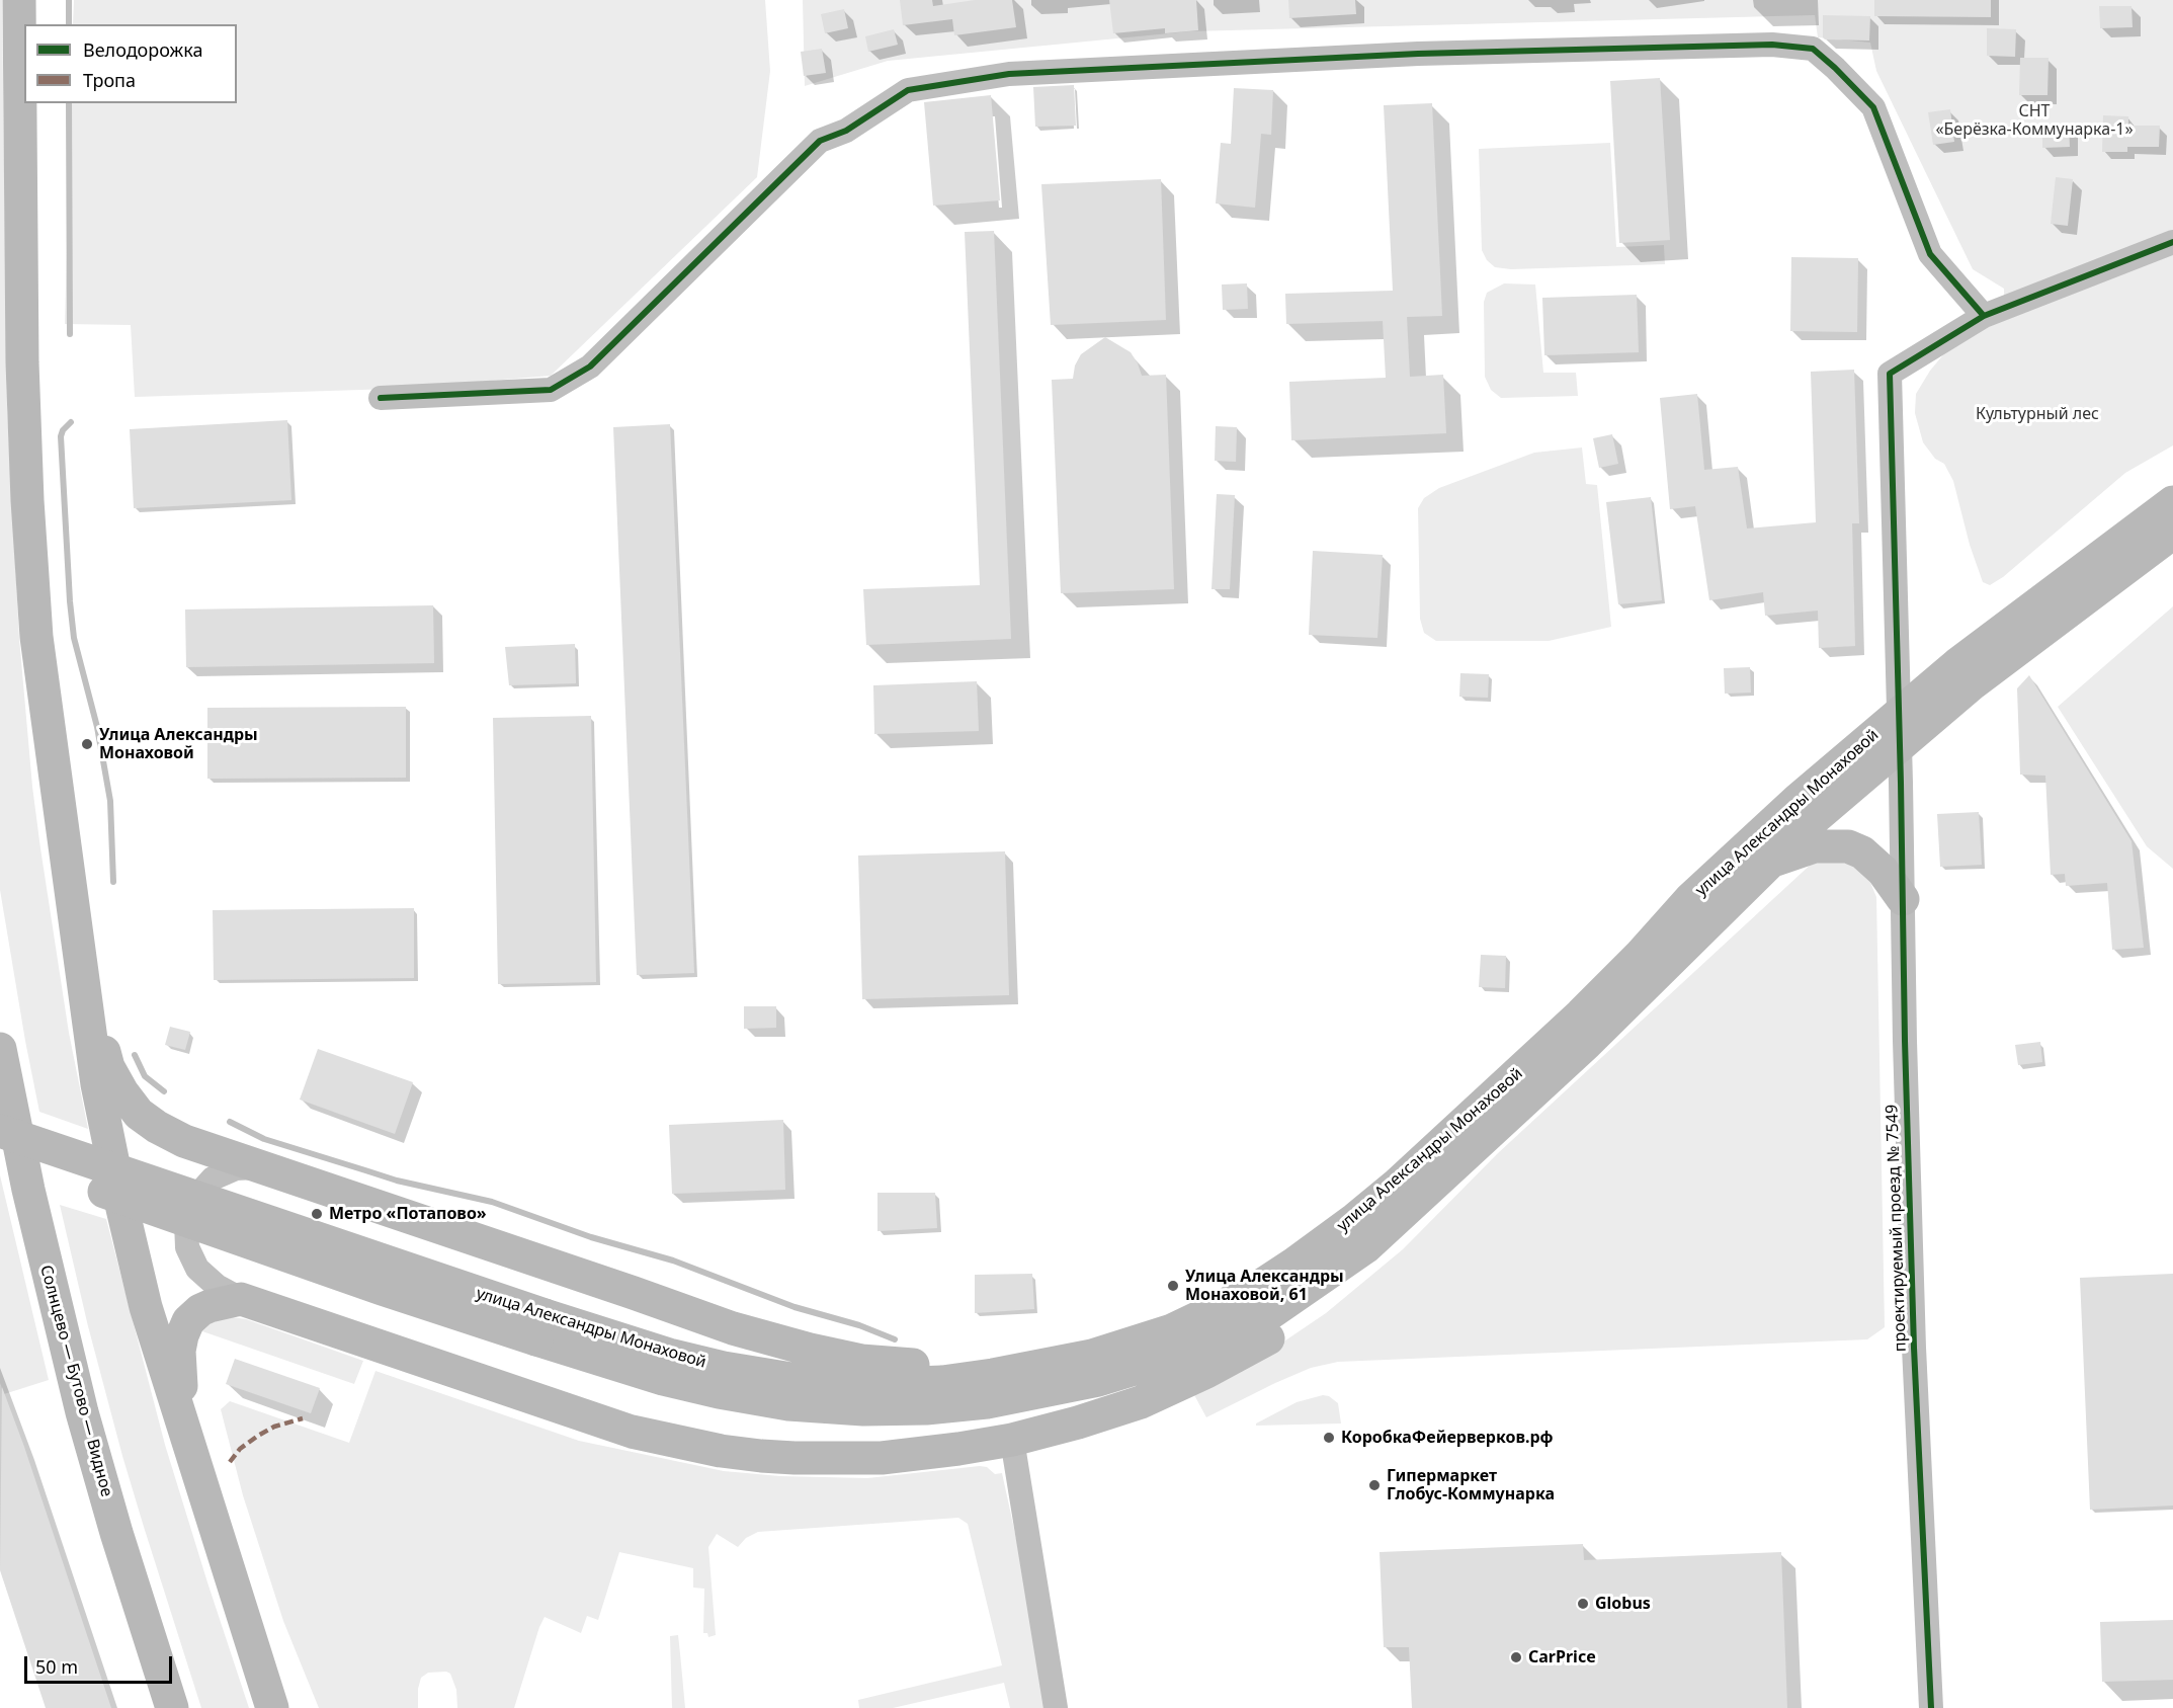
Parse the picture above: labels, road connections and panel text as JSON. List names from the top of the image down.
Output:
{
  "streets": {
    "main road": ["улица Александры Монаховой", "Солнцево — Бутово — Видное"],
    "street": ["проектируемый проезд № 7549"]
  },
  "crossings": [
    ["улица Александры Монаховой", "проектируемый проезд № 7549"]
  ],
  "parks": ["СНТ «Берёзка-Коммунарка-1»", "Культурный лес"],
  "places": [
    "Улица Александры Монаховой",
    "Метро «Потапово»",
    "Улица Александры Монаховой, 61",
    "КоробкаФейерверков.рф",
    "Гипермаркет Глобус-Коммунарка",
    "Globus",
    "CarPrice"
  ],
  "legend": ["Велодорожка", "Тропа"],
  "scale_bar": "50 m"
}
